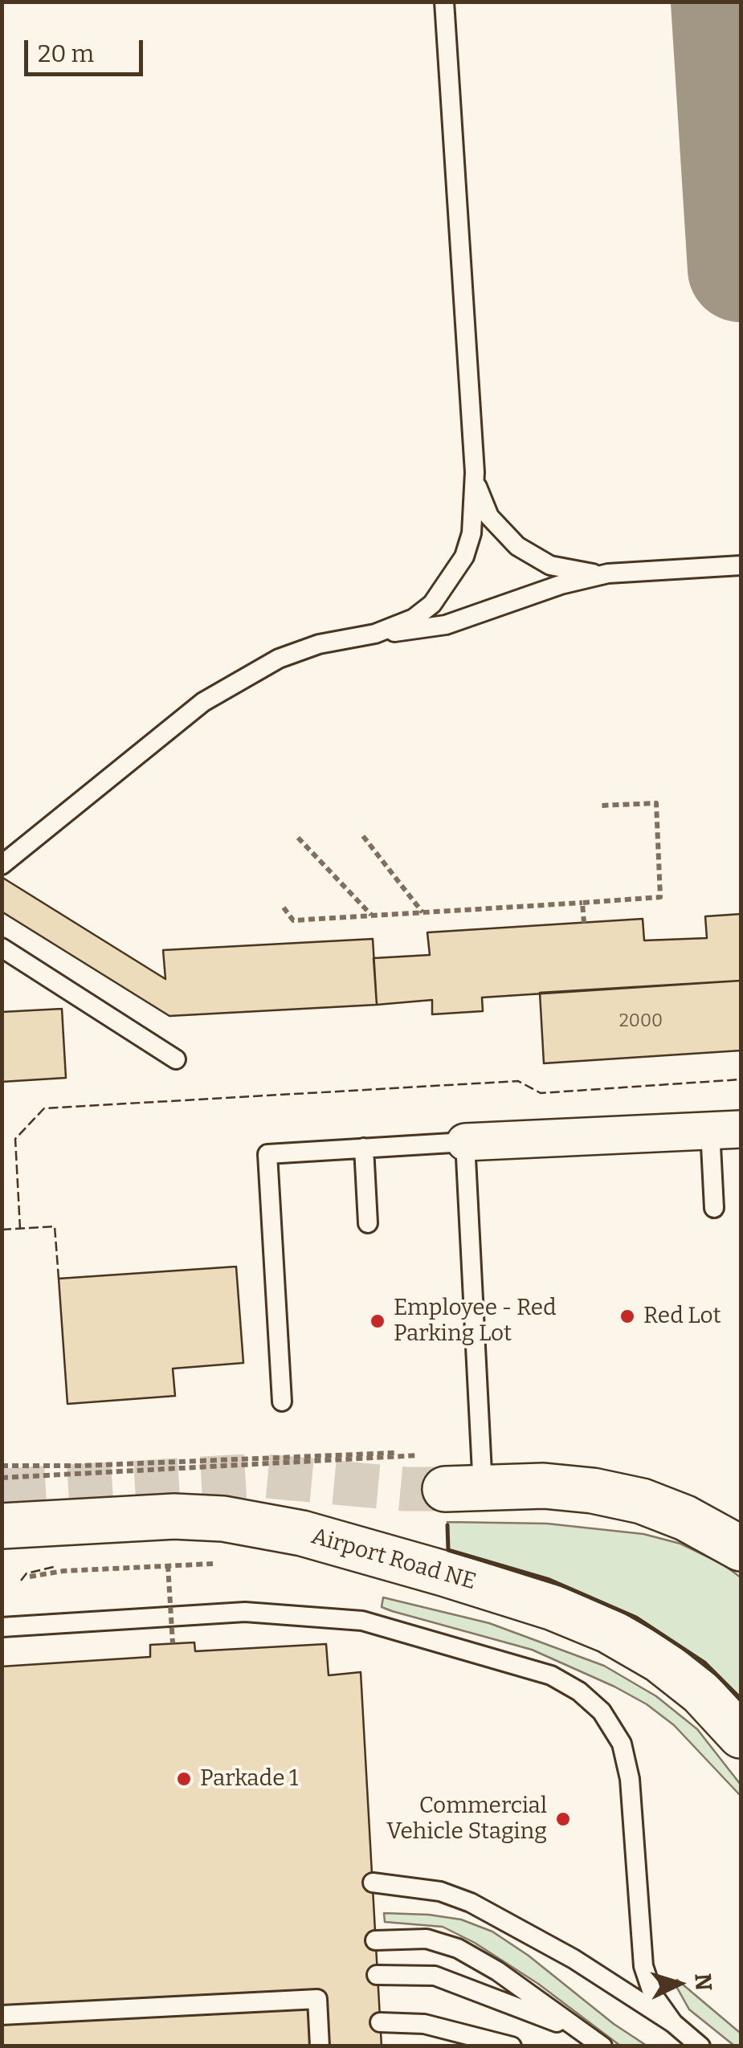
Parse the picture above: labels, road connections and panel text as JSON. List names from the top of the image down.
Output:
{
  "streets": {
    "main road": ["Airport Road NE"]
  },
  "places": [
    "Red Lot",
    "Employee - Red Parking Lot",
    "Parkade 1",
    "Commercial Vehicle Staging"
  ],
  "house_numbers": ["2000"],
  "scale_bar": "20 m",
  "north": "right"
}
